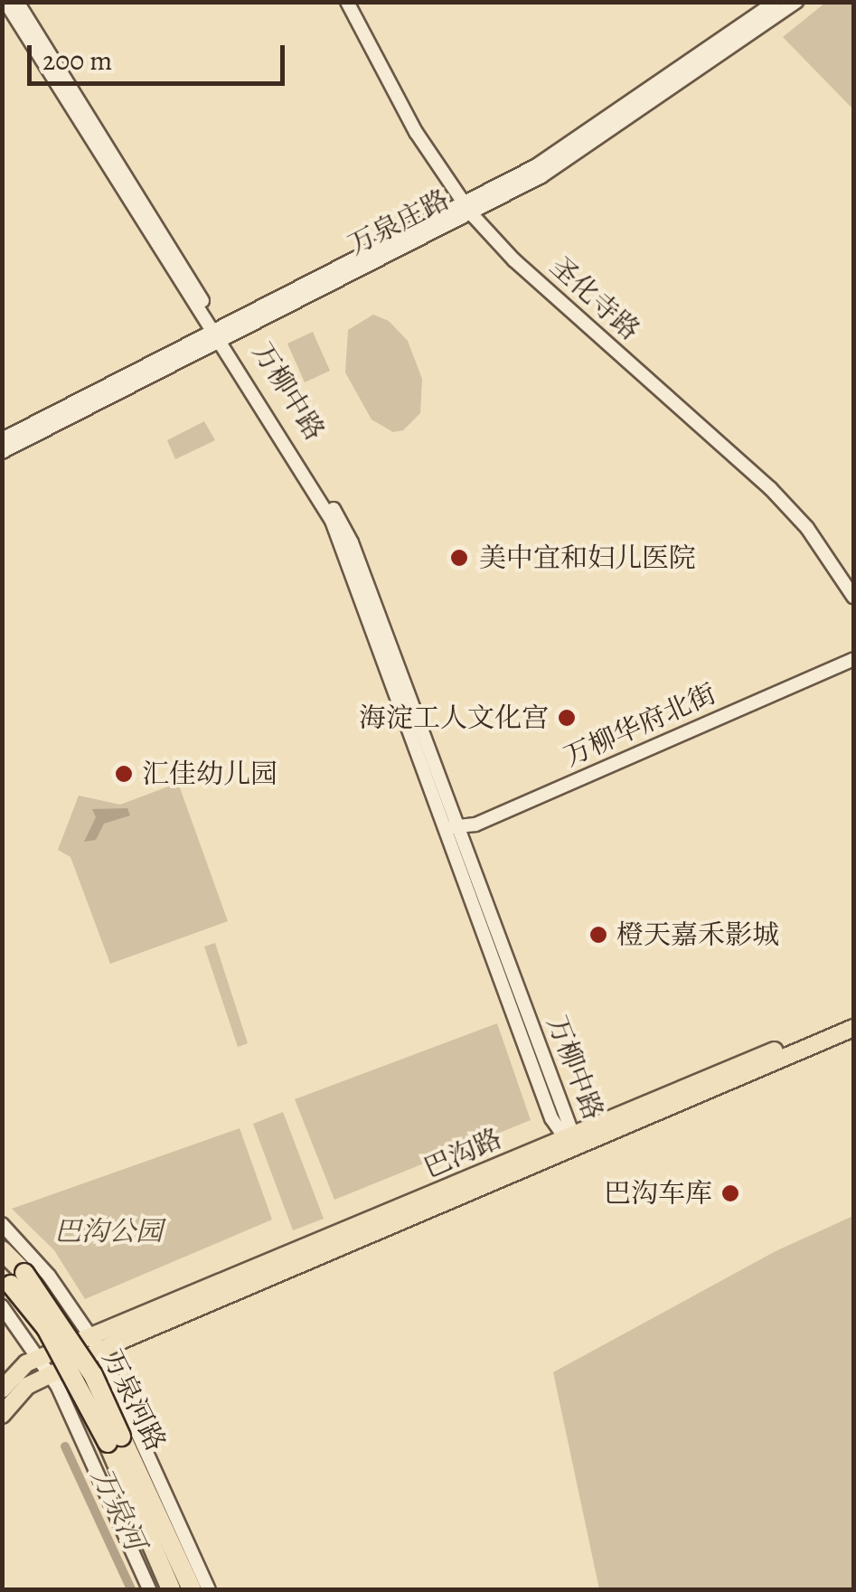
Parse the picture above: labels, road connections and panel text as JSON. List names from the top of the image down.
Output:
{
  "streets": {
    "highway": ["万泉河路"],
    "main road": ["巴沟路"],
    "street": [
      "万泉庄路",
      "圣化寺路",
      "万柳中路",
      "万柳华府北街"
    ]
  },
  "crossings": [
    ["万泉庄路", "圣化寺路"],
    ["万泉庄路", "万柳中路"],
    ["万柳中路", "万柳华府北街"],
    ["万柳中路", "巴沟路"],
    ["巴沟路", "万泉河路"]
  ],
  "water": ["万泉河"],
  "parks": ["巴沟公园"],
  "places": [
    "美中宜和妇儿医院",
    "海淀工人文化宫",
    "汇佳幼儿园",
    "橙天嘉禾影城",
    "巴沟车库"
  ],
  "scale_bar": "200 m"
}
